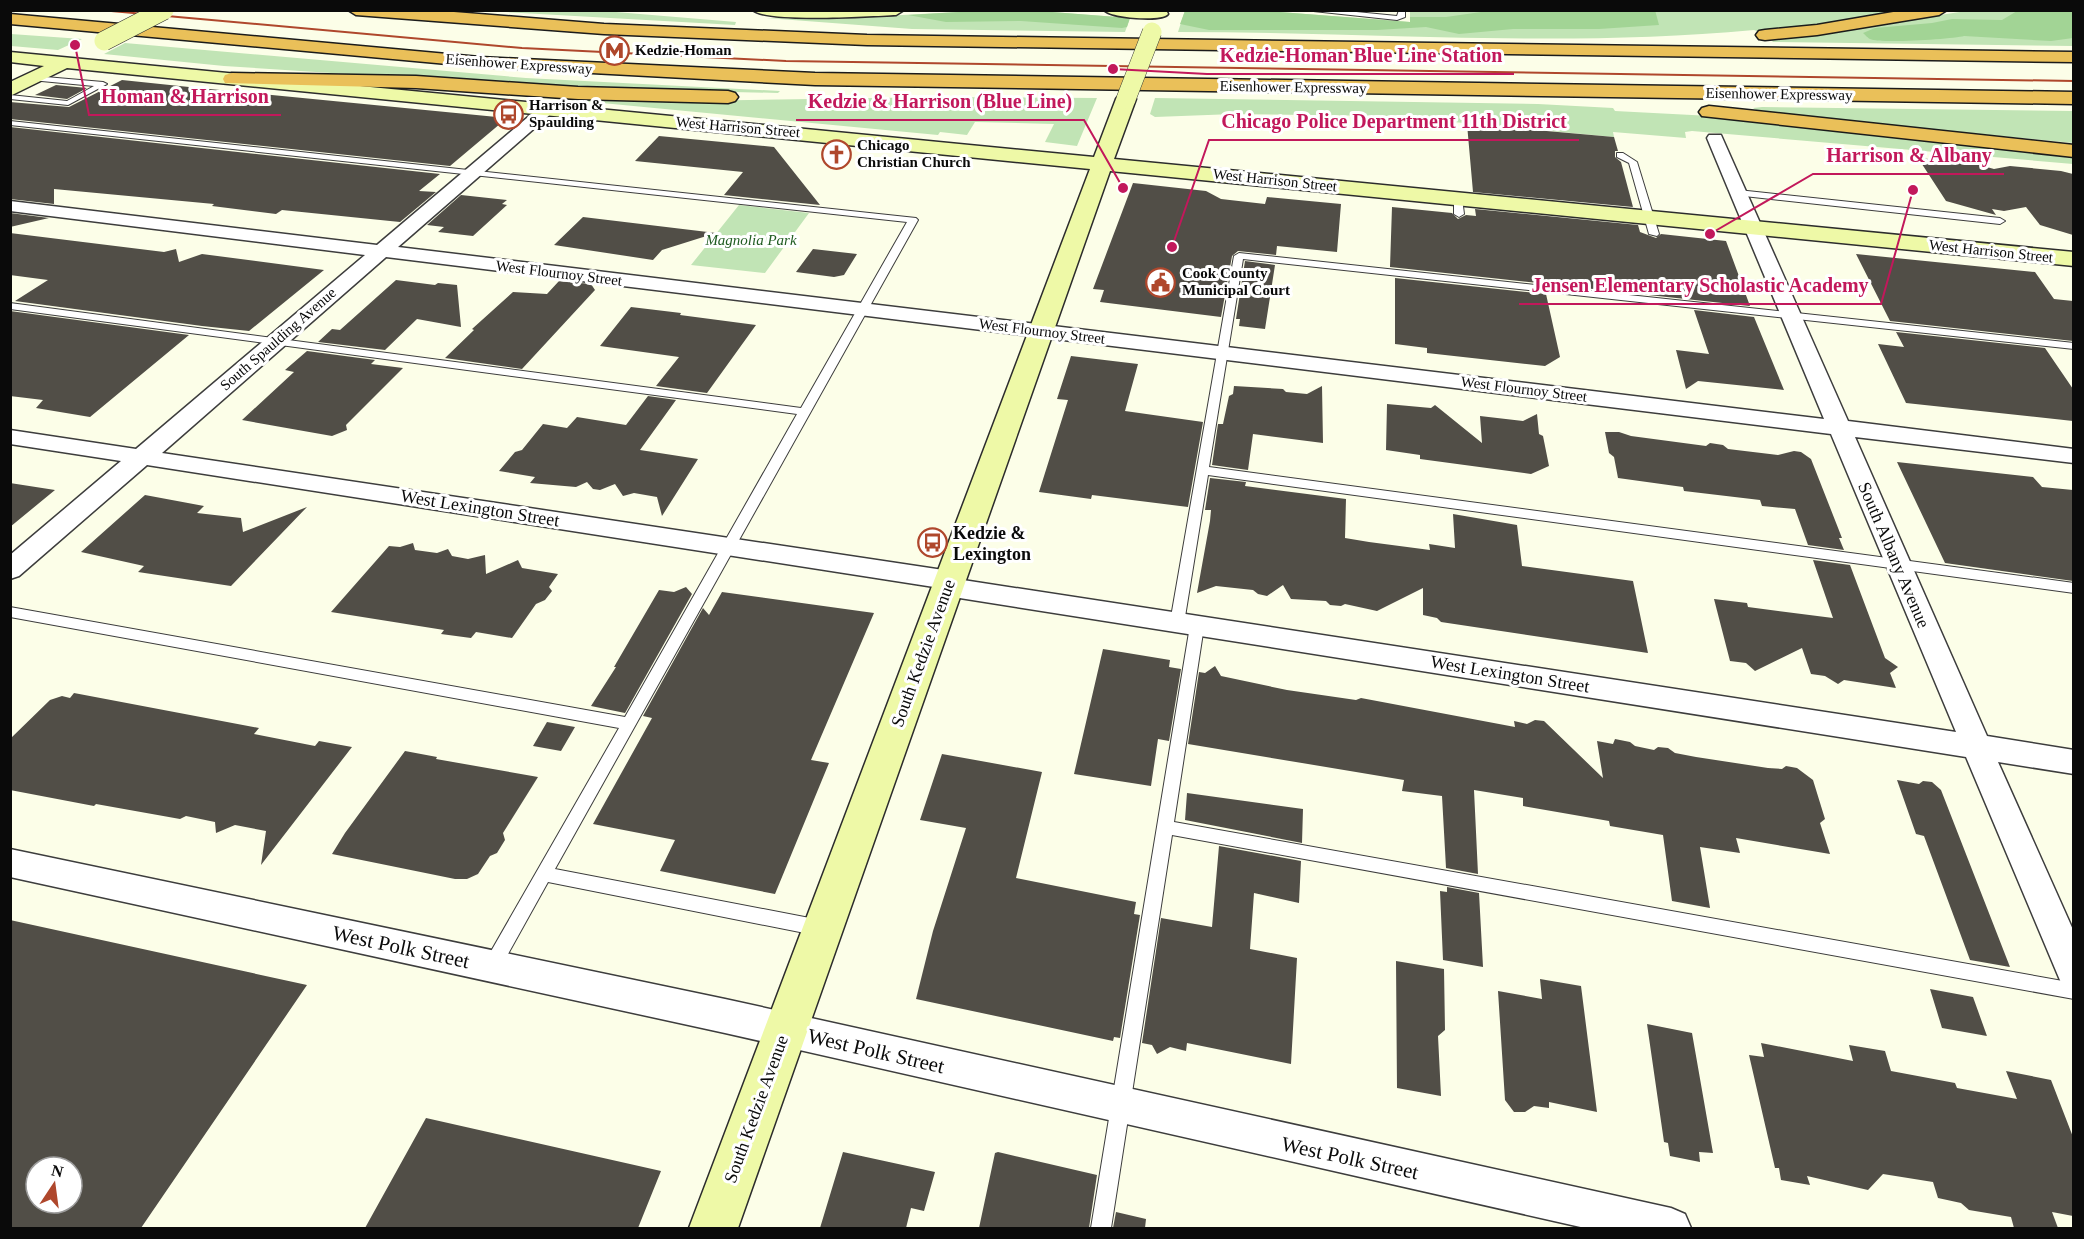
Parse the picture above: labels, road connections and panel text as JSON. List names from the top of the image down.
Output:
{
  "streets": {
    "highway": ["Eisenhower Expressway"],
    "street": [
      "West Harrison Street",
      "West Flournoy Street",
      "South Spaulding Avenue",
      "West Lexington Street",
      "South Albany Avenue",
      "South Kedzie Avenue",
      "West Polk Street"
    ]
  },
  "crossings": [
    ["West Harrison Street", "South Spaulding Avenue"],
    ["West Harrison Street", "South Albany Avenue"],
    ["West Harrison Street", "South Kedzie Avenue"],
    ["West Flournoy Street", "South Spaulding Avenue"],
    ["West Flournoy Street", "South Albany Avenue"],
    ["West Flournoy Street", "South Kedzie Avenue"],
    ["South Spaulding Avenue", "West Lexington Street"],
    ["West Lexington Street", "South Albany Avenue"],
    ["West Lexington Street", "South Kedzie Avenue"],
    ["South Kedzie Avenue", "West Polk Street"]
  ],
  "parks": ["Magnolia Park"],
  "places": {
    "other": [
      "Homan & Harrison",
      "Kedzie-Homan Blue Line Station",
      "Kedzie & Harrison (Blue Line)",
      "Jensen Elementary Scholastic Academy",
      "Harrison & Albany",
      "Chicago Police Department 11th District"
    ],
    "metro station": ["Kedzie-Homan"],
    "bus stop": ["Harrison & Spaulding", "Kedzie & Lexington"],
    "church": ["Chicago Christian Church"],
    "public building": ["Cook County Municipal Court"]
  },
  "north": "top"
}
